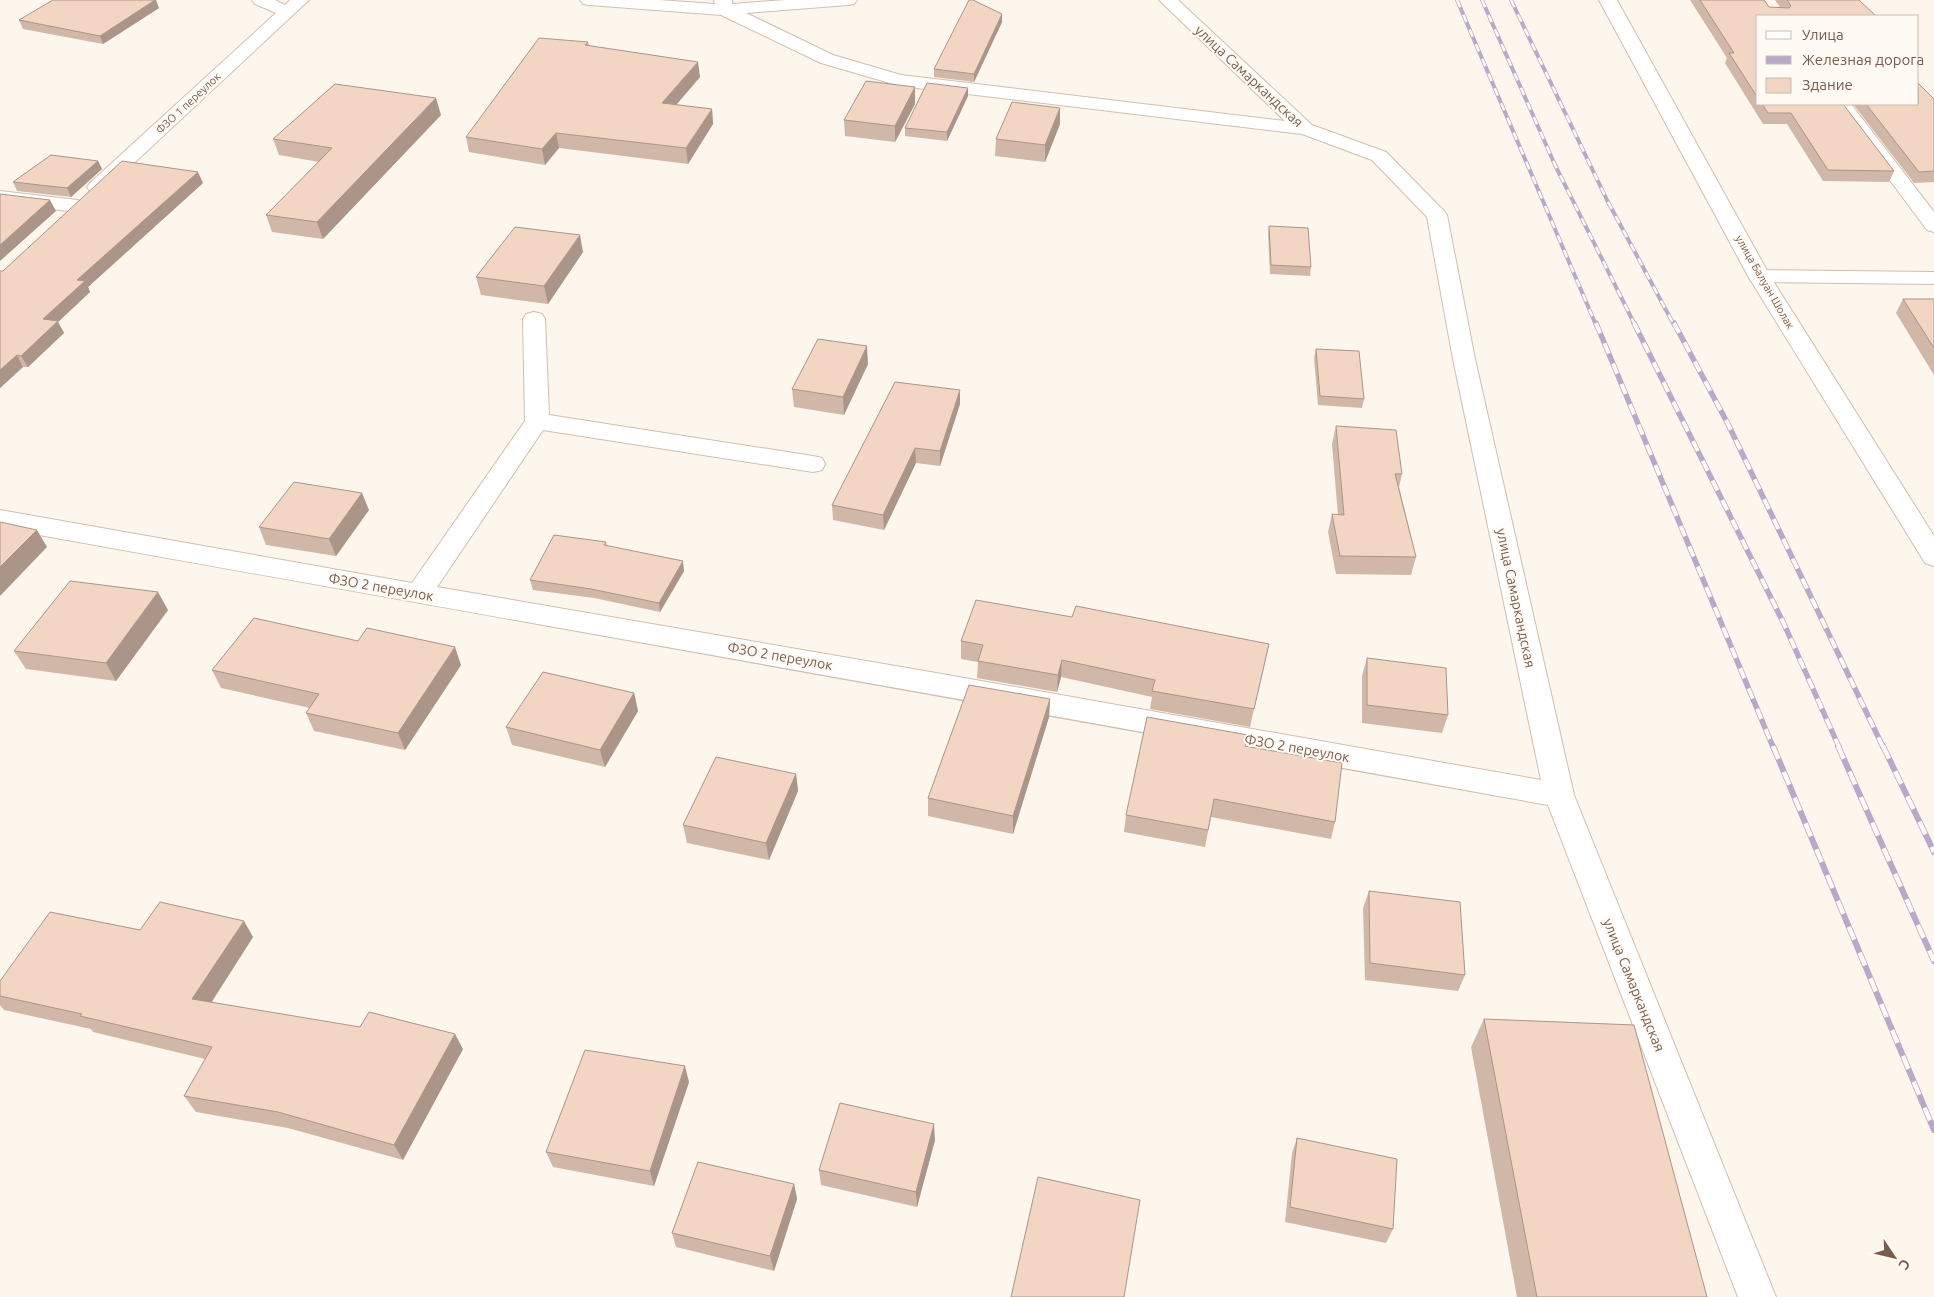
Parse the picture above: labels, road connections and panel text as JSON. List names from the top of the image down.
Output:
{
  "streets": {
    "street": [
      "улица Самаркандская",
      "ФЗО 1 переулок",
      "улица Балуан Шолак",
      "ФЗО 2 переулок"
    ]
  },
  "crossings": [
    ["улица Самаркандская", "ФЗО 2 переулок"]
  ],
  "legend": ["Улица", "Железная дорога", "Здание"],
  "north": "bottom right"
}
